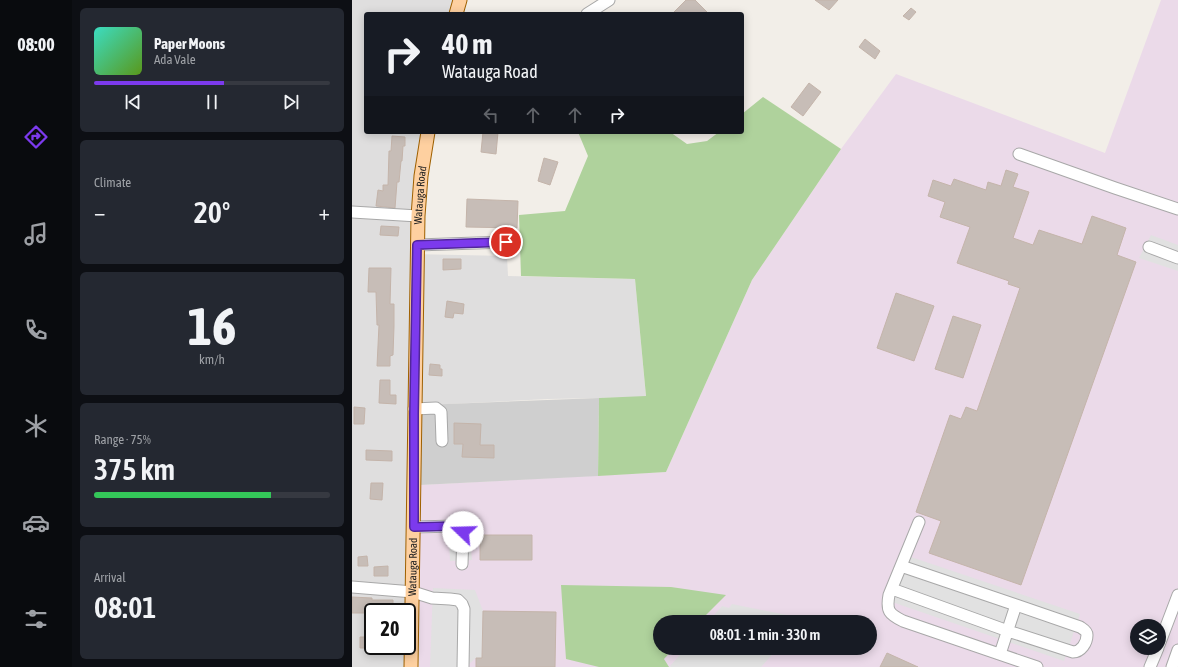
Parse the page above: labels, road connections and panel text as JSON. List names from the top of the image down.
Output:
{
  "streets": {
    "main road": ["Watauga Road"]
  },
  "page": {
    "tabs": "08:00",
    "turn": ["40 m", "Watauga Road"],
    "song": ["Paper Moons", "Ada Vale"],
    "tile": [
      "Climate",
      ["16", "km/h"],
      ["Range · 75%", "375 km"],
      ["Arrival", "08:01"]
    ],
    "heat": ["−", "20°", "+"],
    "limit": "20",
    "trip": "08:01 · 1 min · 330 m"
  }
}
